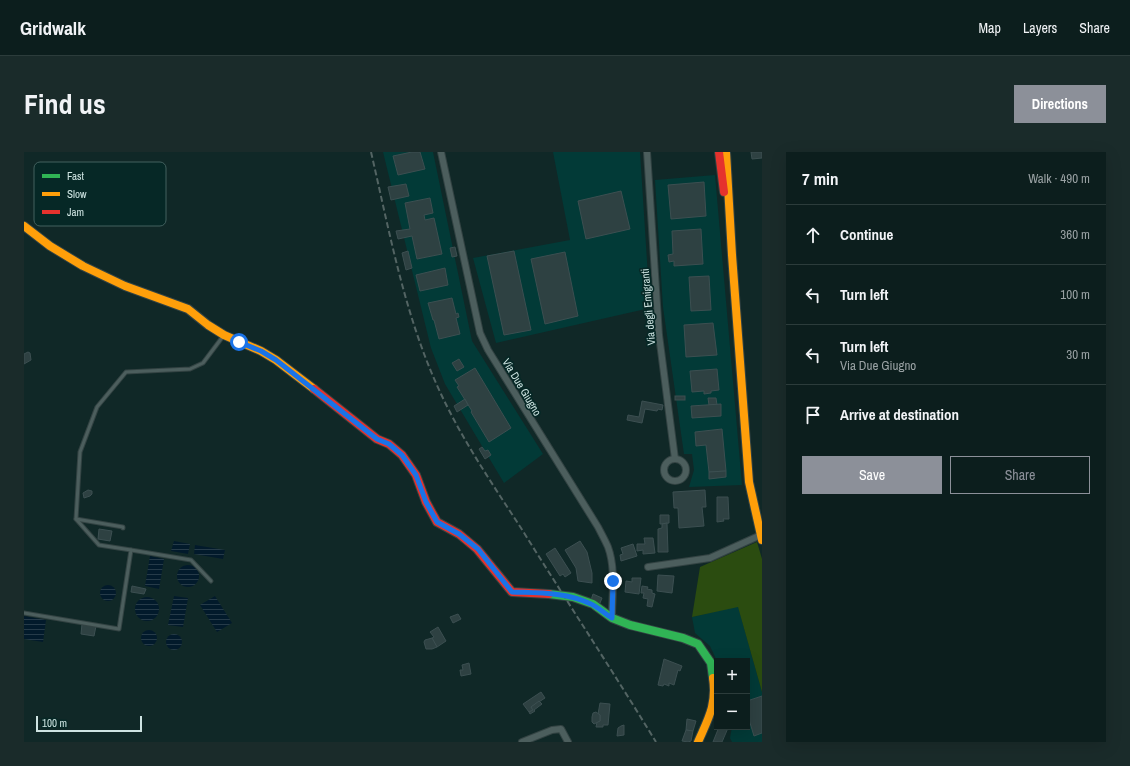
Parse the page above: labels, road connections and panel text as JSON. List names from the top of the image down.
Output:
{
  "streets": {
    "street": ["Via degli Emigranti", "Via Due Giugno"]
  },
  "legend": ["Fast", "Slow", "Jam"],
  "scale_bar": "100 m",
  "page": {
    "header": "Gridwalk",
    "nav": ["Map", "Layers", "Share"],
    "title": "Find us",
    "buttons": [
      "Directions",
      ["Save", "Share"]
    ],
    "heading": ["7 min", "Walk · 490 m"],
    "list": [
      ["Continue", "360 m"],
      ["Turn left", "100 m"],
      ["Turn left", "Via Due Giugno", "30 m"],
      "Arrive at destination"
    ],
    "map_buttons": ["+", "−"],
    "scale": "100 m"
  }
}
